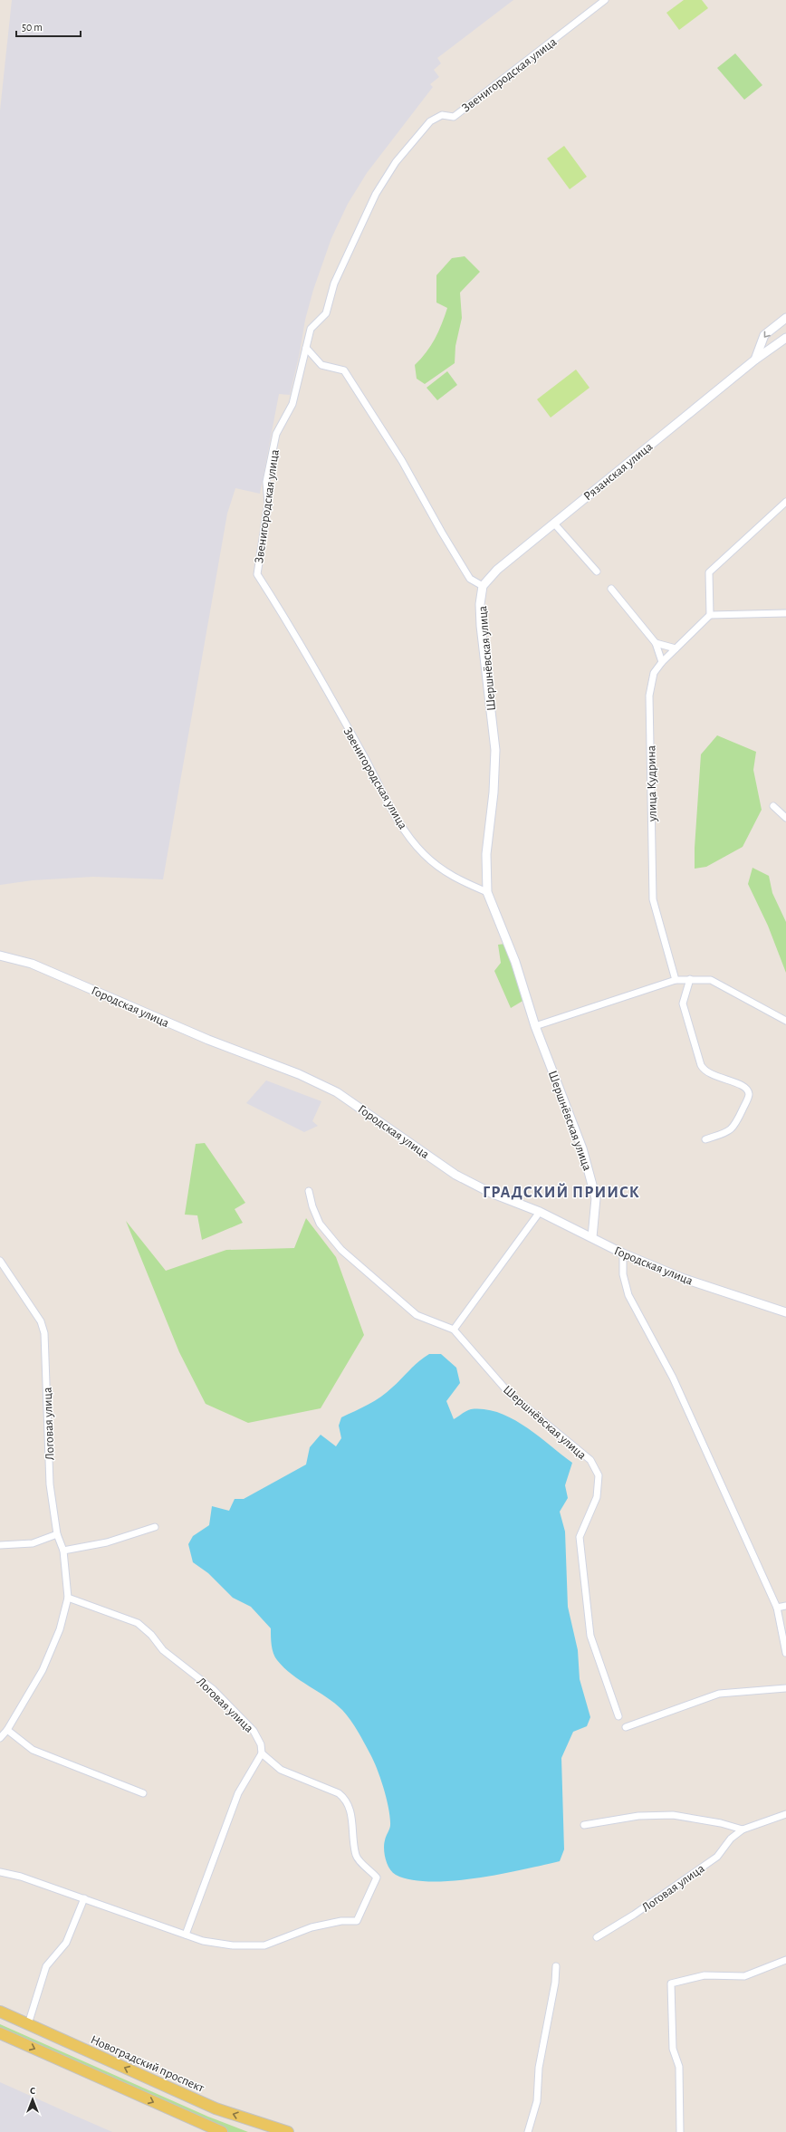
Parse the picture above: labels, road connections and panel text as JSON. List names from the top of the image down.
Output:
{
  "streets": {
    "main road": ["Новоградский проспект"],
    "street": [
      "Звенигородская улица",
      "Рязанская улица",
      "Шершнёвская улица",
      "улица Кудрина",
      "Городская улица",
      "Логовая улица"
    ]
  },
  "crossings": [
    ["Звенигородская улица", "Шершнёвская улица"],
    ["Рязанская улица", "Шершнёвская улица"],
    ["Шершнёвская улица", "Городская улица"]
  ],
  "districts": ["ГРАДСКИЙ ПРИИСК"],
  "scale_bar": "50 m",
  "north": "top"
}
